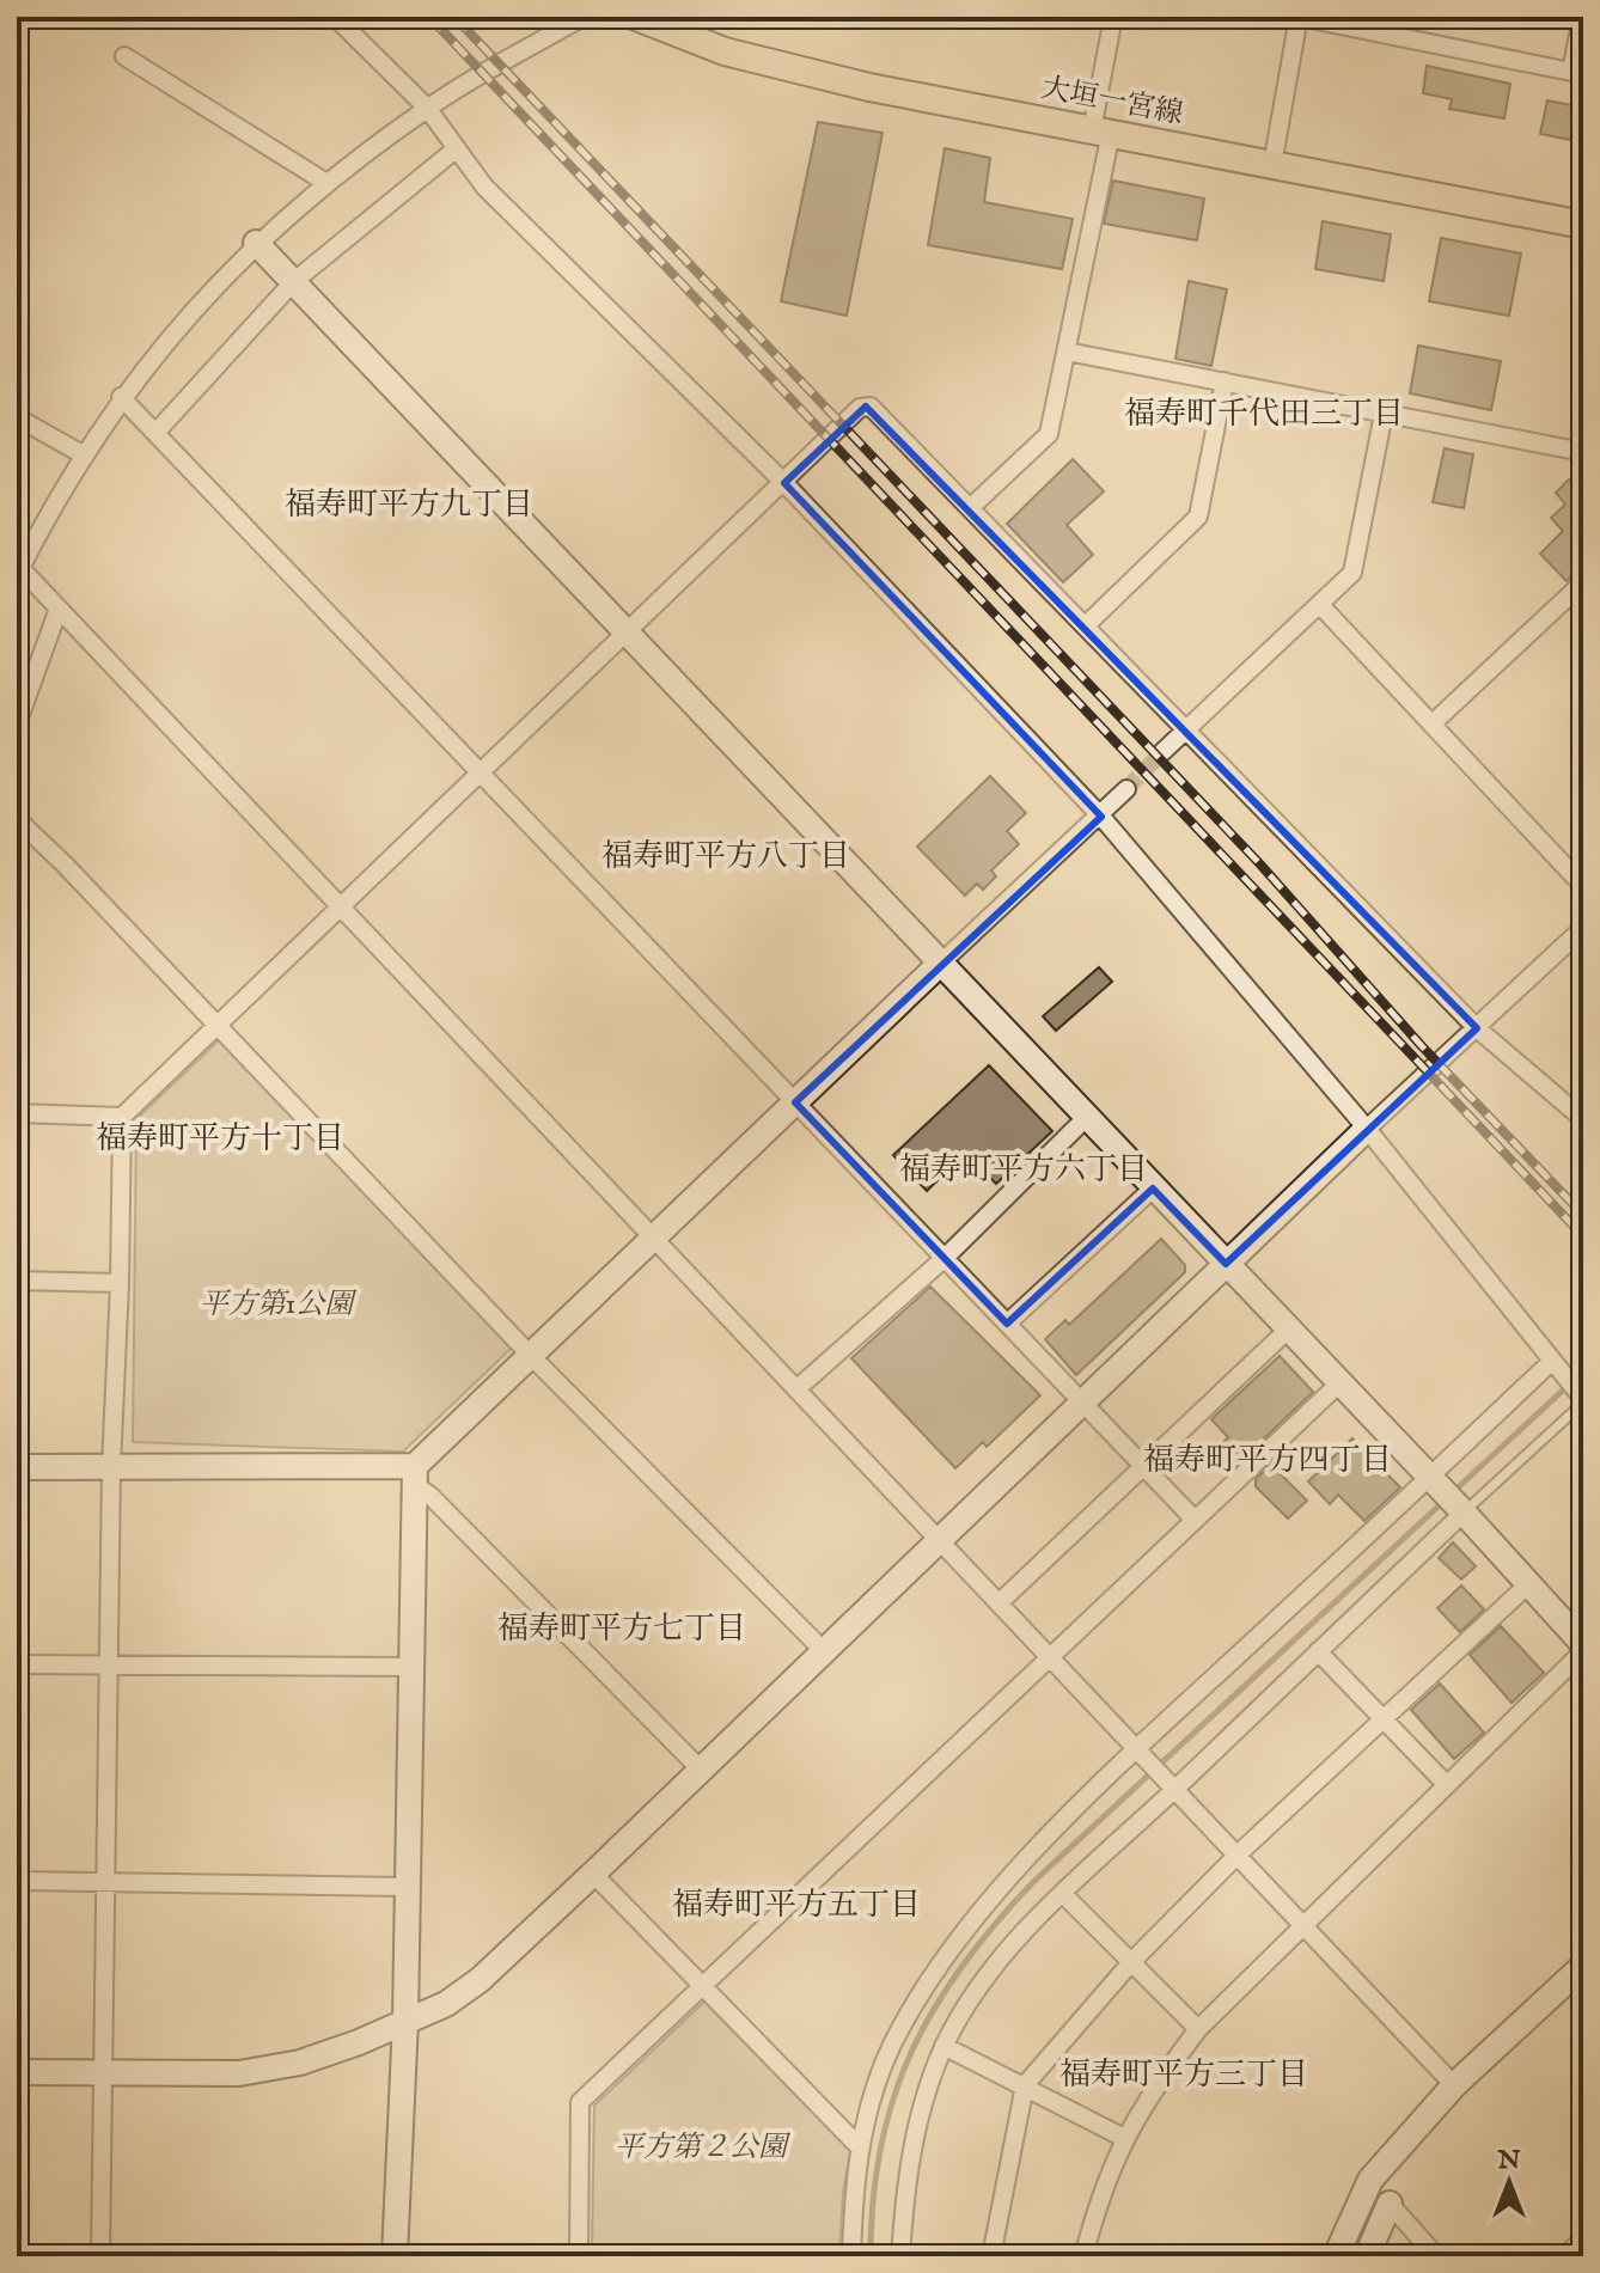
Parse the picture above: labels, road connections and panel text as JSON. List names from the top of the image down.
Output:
{
  "streets": {
    "main road": ["大垣一宮線"]
  },
  "districts": [
    "福寿町千代田三丁目",
    "福寿町平方九丁目",
    "福寿町平方八丁目",
    "福寿町平方十丁目",
    "福寿町平方六丁目",
    "福寿町平方四丁目",
    "福寿町平方七丁目",
    "福寿町平方五丁目",
    "福寿町平方三丁目"
  ],
  "parks": ["平方第1公園", "平方第２公園"],
  "north": "top"
}
